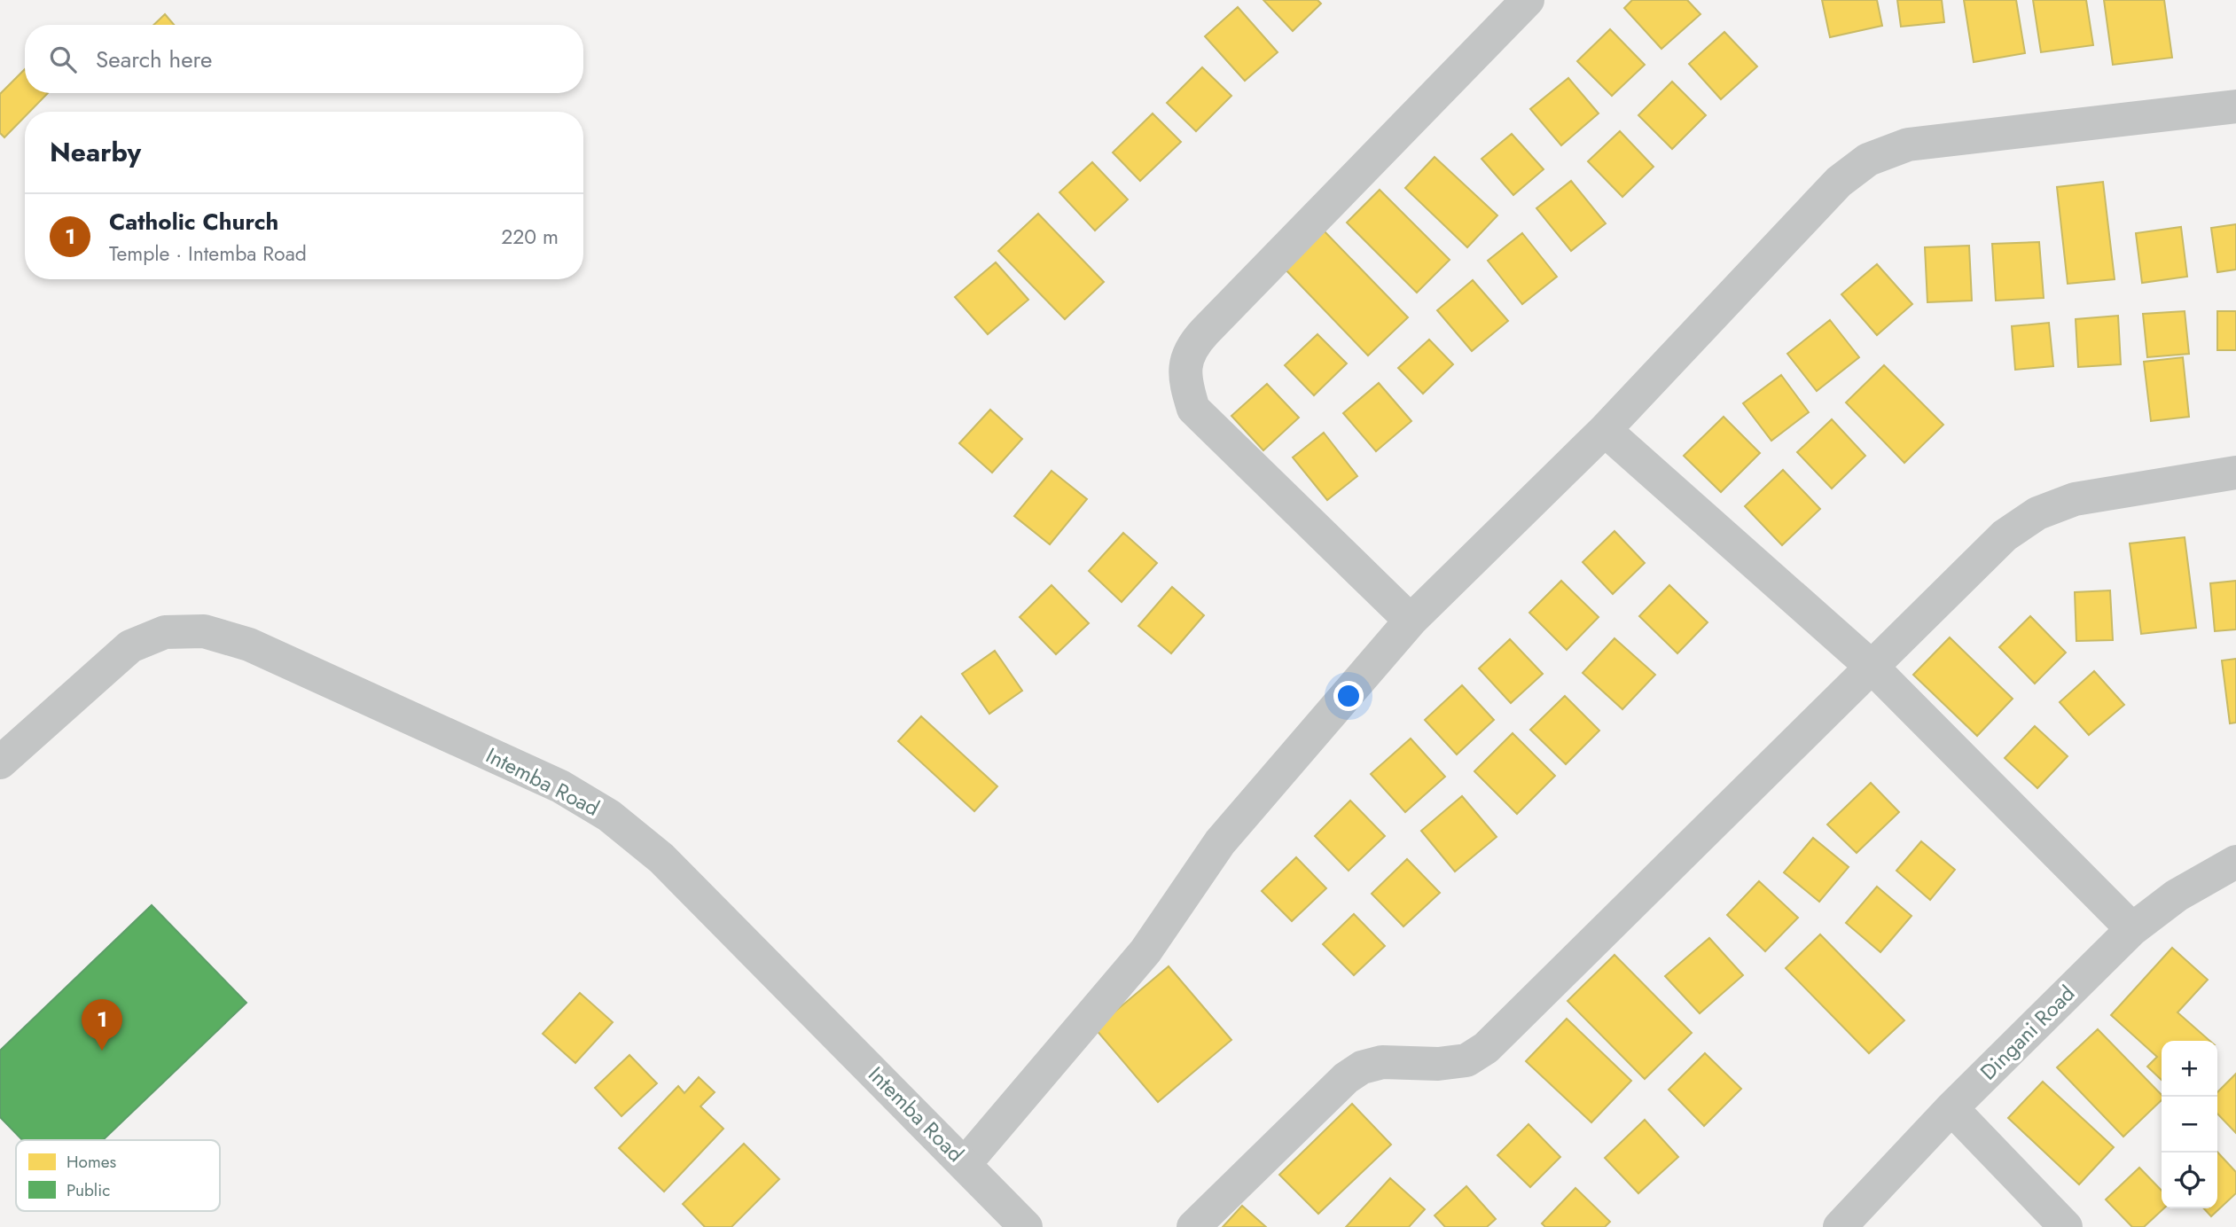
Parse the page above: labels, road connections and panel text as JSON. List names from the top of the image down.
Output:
{
  "streets": {
    "street": ["Intemba Road", "Dingani Road"]
  },
  "legend": ["Homes", "Public"],
  "page": {
    "search": "Search here",
    "heading": "Nearby",
    "list": [
      {
        "mark": "1",
        "name": "Catholic Church",
        "note": "Temple · Intemba Road",
        "value": "220 m"
      }
    ],
    "pins": "1",
    "map_buttons": ["+", "−"]
  }
}
